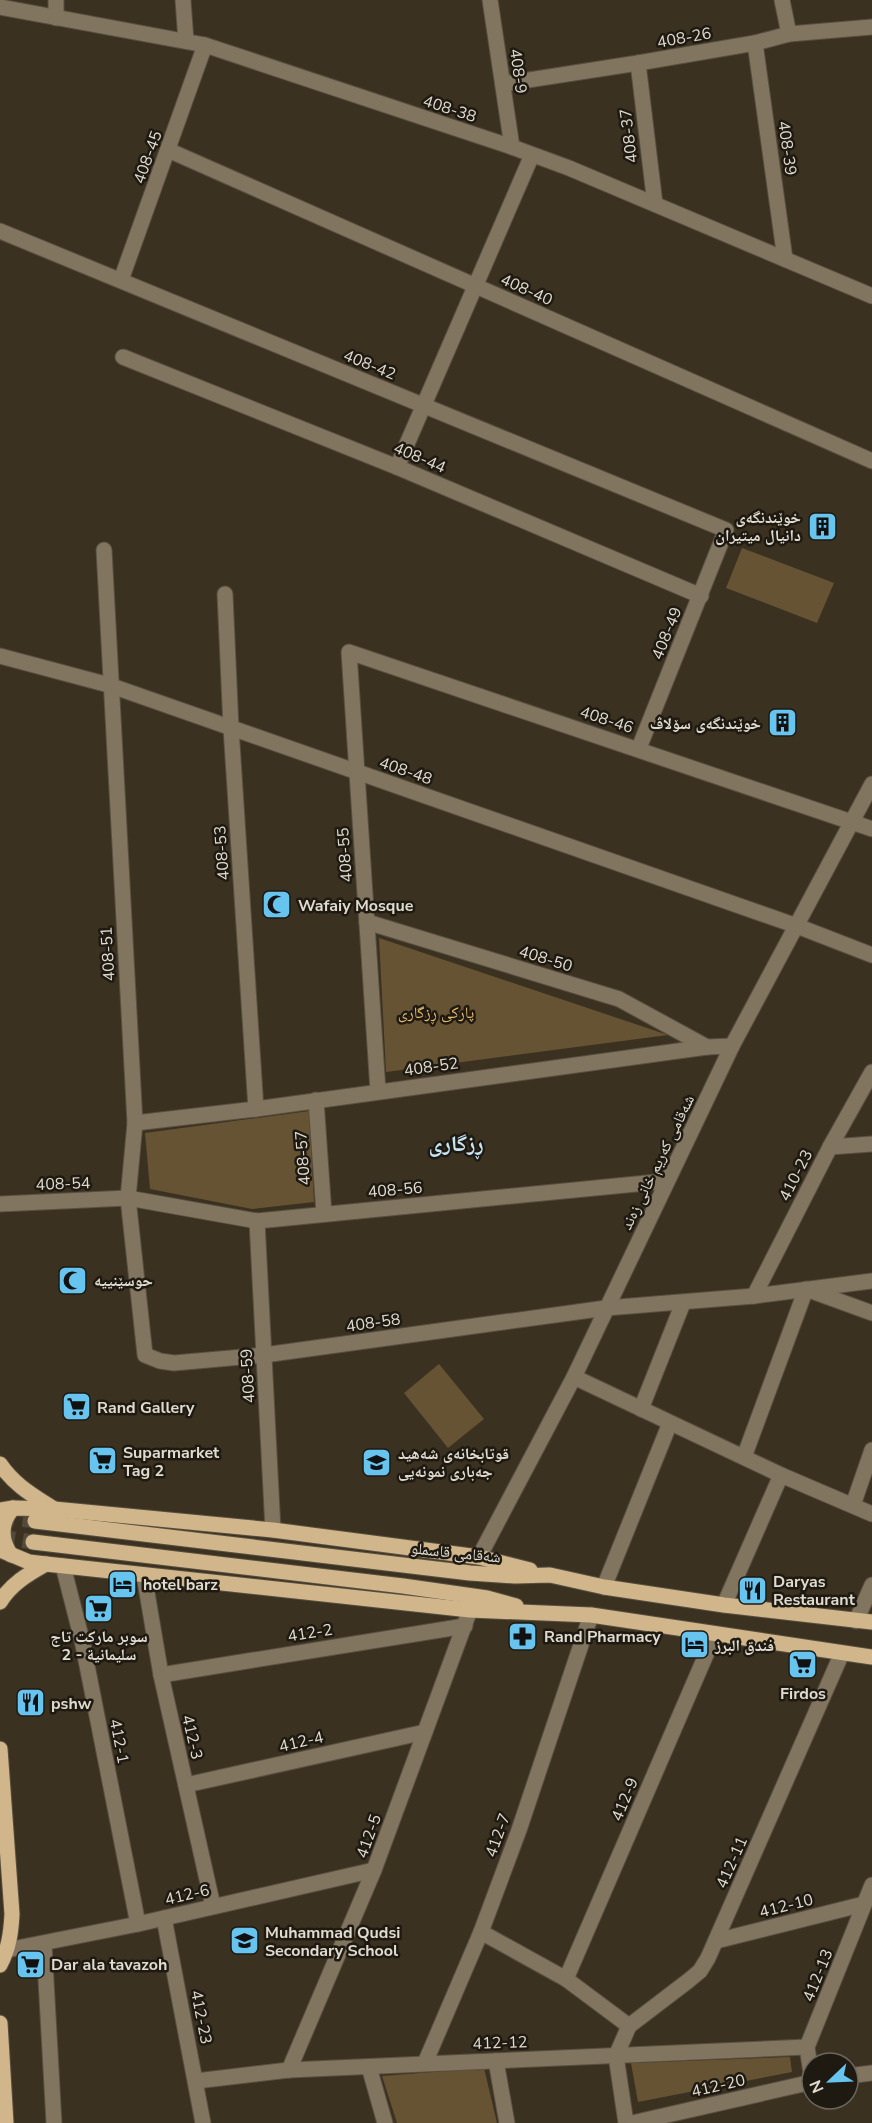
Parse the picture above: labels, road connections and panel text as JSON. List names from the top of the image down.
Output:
{
  "streets": {
    "main road": ["شەقامی قاسملو"],
    "street": [
      "408-26",
      "408-9",
      "408-38",
      "408-37",
      "408-39",
      "408-45",
      "408-40",
      "408-42",
      "408-44",
      "408-49",
      "408-46",
      "408-48",
      "408-53",
      "408-55",
      "408-51",
      "408-50",
      "408-52",
      "408-57",
      "شەقامی کەریم خانی زەند",
      "410-23",
      "408-54",
      "408-56",
      "408-58",
      "408-59",
      "412-2",
      "412-3",
      "412-1",
      "412-4",
      "412-9",
      "412-7",
      "412-5",
      "412-11",
      "412-6",
      "412-10",
      "412-13",
      "412-23",
      "412-12",
      "412-20"
    ]
  },
  "crossings": [
    ["408-26", "408-9"],
    ["408-26", "408-37"],
    ["408-26", "408-39"],
    ["408-9", "408-38"],
    ["408-38", "408-37"],
    ["408-38", "408-39"],
    ["408-38", "408-45"],
    ["408-45", "408-40"],
    ["408-45", "408-42"],
    ["408-42", "408-49"],
    ["408-44", "408-49"],
    ["408-49", "408-46"],
    ["408-46", "408-55"],
    ["408-46", "شەقامی کەریم خانی زەند"],
    ["408-48", "408-53"],
    ["408-48", "408-55"],
    ["408-48", "408-51"],
    ["408-48", "شەقامی کەریم خانی زەند"],
    ["408-53", "408-52"],
    ["408-55", "408-50"],
    ["408-55", "408-52"],
    ["408-51", "408-52"],
    ["408-51", "408-54"],
    ["408-51", "408-56"],
    ["408-51", "408-58"],
    ["408-50", "408-52"],
    ["408-52", "408-57"],
    ["408-52", "شەقامی کەریم خانی زەند"],
    ["408-57", "408-56"],
    ["شەقامی کەریم خانی زەند", "408-56"],
    ["شەقامی کەریم خانی زەند", "408-58"],
    ["410-23", "408-58"],
    ["408-54", "408-56"],
    ["408-56", "408-59"],
    ["408-58", "408-59"],
    ["412-2", "412-3"],
    ["412-2", "412-5"],
    ["412-3", "412-4"],
    ["412-3", "412-6"],
    ["412-1", "412-6"],
    ["412-4", "412-5"],
    ["412-7", "412-12"],
    ["412-5", "412-6"],
    ["412-5", "412-12"],
    ["412-11", "412-10"],
    ["412-11", "412-12"],
    ["412-6", "412-23"],
    ["412-10", "412-13"],
    ["412-13", "412-12"],
    ["412-23", "412-12"]
  ],
  "districts": ["ڕزگاری"],
  "parks": ["پارکی ڕزگاری"],
  "places": {
    "building": ["خوێندنگەی دانیال میتیران", "خوێندنگەی سۆلاڤ"],
    "mosque": ["Wafaiy Mosque", "حوسێنییە"],
    "supermarket": [
      "Rand Gallery",
      "Suparmarket Tag 2",
      "سوبر ماركت تاج 2 - سليمانية",
      "Firdos",
      "Dar ala tavazoh"
    ],
    "school or university": ["قوتابخانەی شەهید جەباری نمونەیی", "Muhammad Qudsi Secondary School"],
    "hotel": ["hotel barz", "فندق البرز"],
    "restaurant": ["Daryas Restaurant", "pshw"],
    "pharmacy": ["Rand Pharmacy"]
  },
  "north": "bottom left"
}
